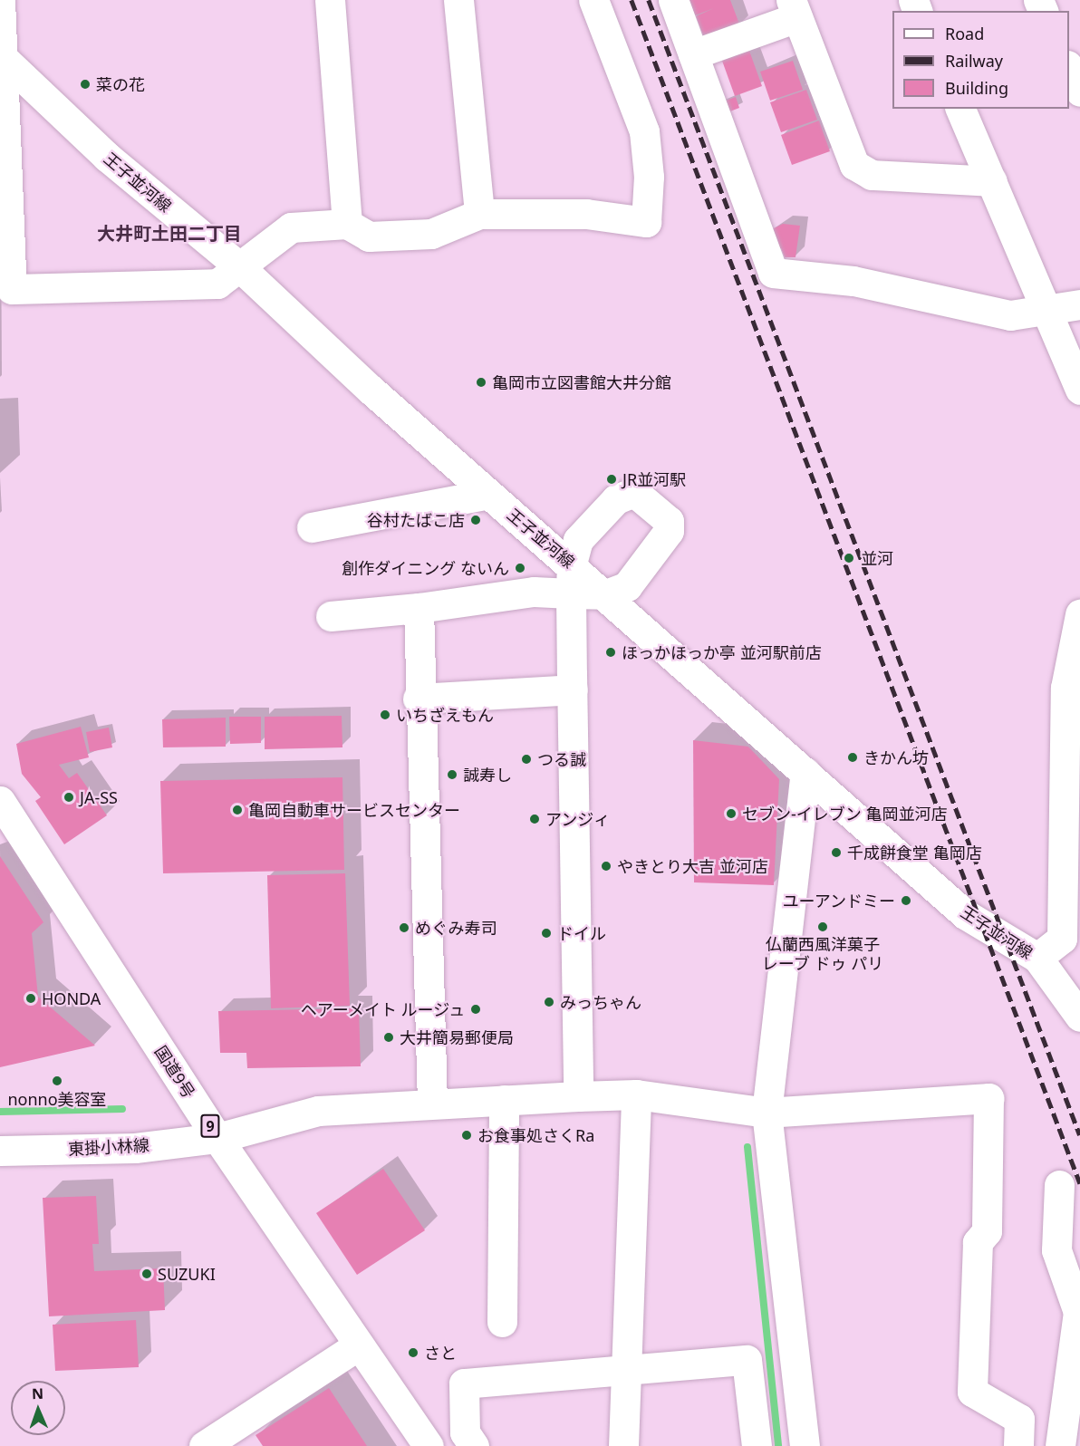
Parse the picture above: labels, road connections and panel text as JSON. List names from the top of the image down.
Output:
{
  "streets": {
    "main road": [
      "王子並河線",
      "国道9号",
      "9",
      "東掛小林線"
    ]
  },
  "crossings": [
    ["国道9号", "東掛小林線"]
  ],
  "districts": ["大井町土田二丁目"],
  "places": [
    "菜の花",
    "亀岡市立図書館大井分館",
    "JR並河駅",
    "谷村たばこ店",
    "並河",
    "創作ダイニング ないん",
    "ほっかほっか亭 並河駅前店",
    "いちざえもん",
    "きかん坊",
    "つる誠",
    "誠寿し",
    "JA-SS",
    "亀岡自動車サービスセンター",
    "セブン-イレブン 亀岡並河店",
    "アンジィ",
    "千成餅食堂 亀岡店",
    "やきとり大吉 並河店",
    "ユーアンドミー",
    "仏蘭西風洋菓子 レーブ ドゥ パリ",
    "めぐみ寿司",
    "ドイル",
    "HONDA",
    "みっちゃん",
    "ヘアーメイト ルージュ",
    "大井簡易郵便局",
    "nonno美容室",
    "お食事処さくRa",
    "SUZUKI",
    "さと"
  ],
  "legend": ["Road", "Railway", "Building"],
  "north": "top"
}
